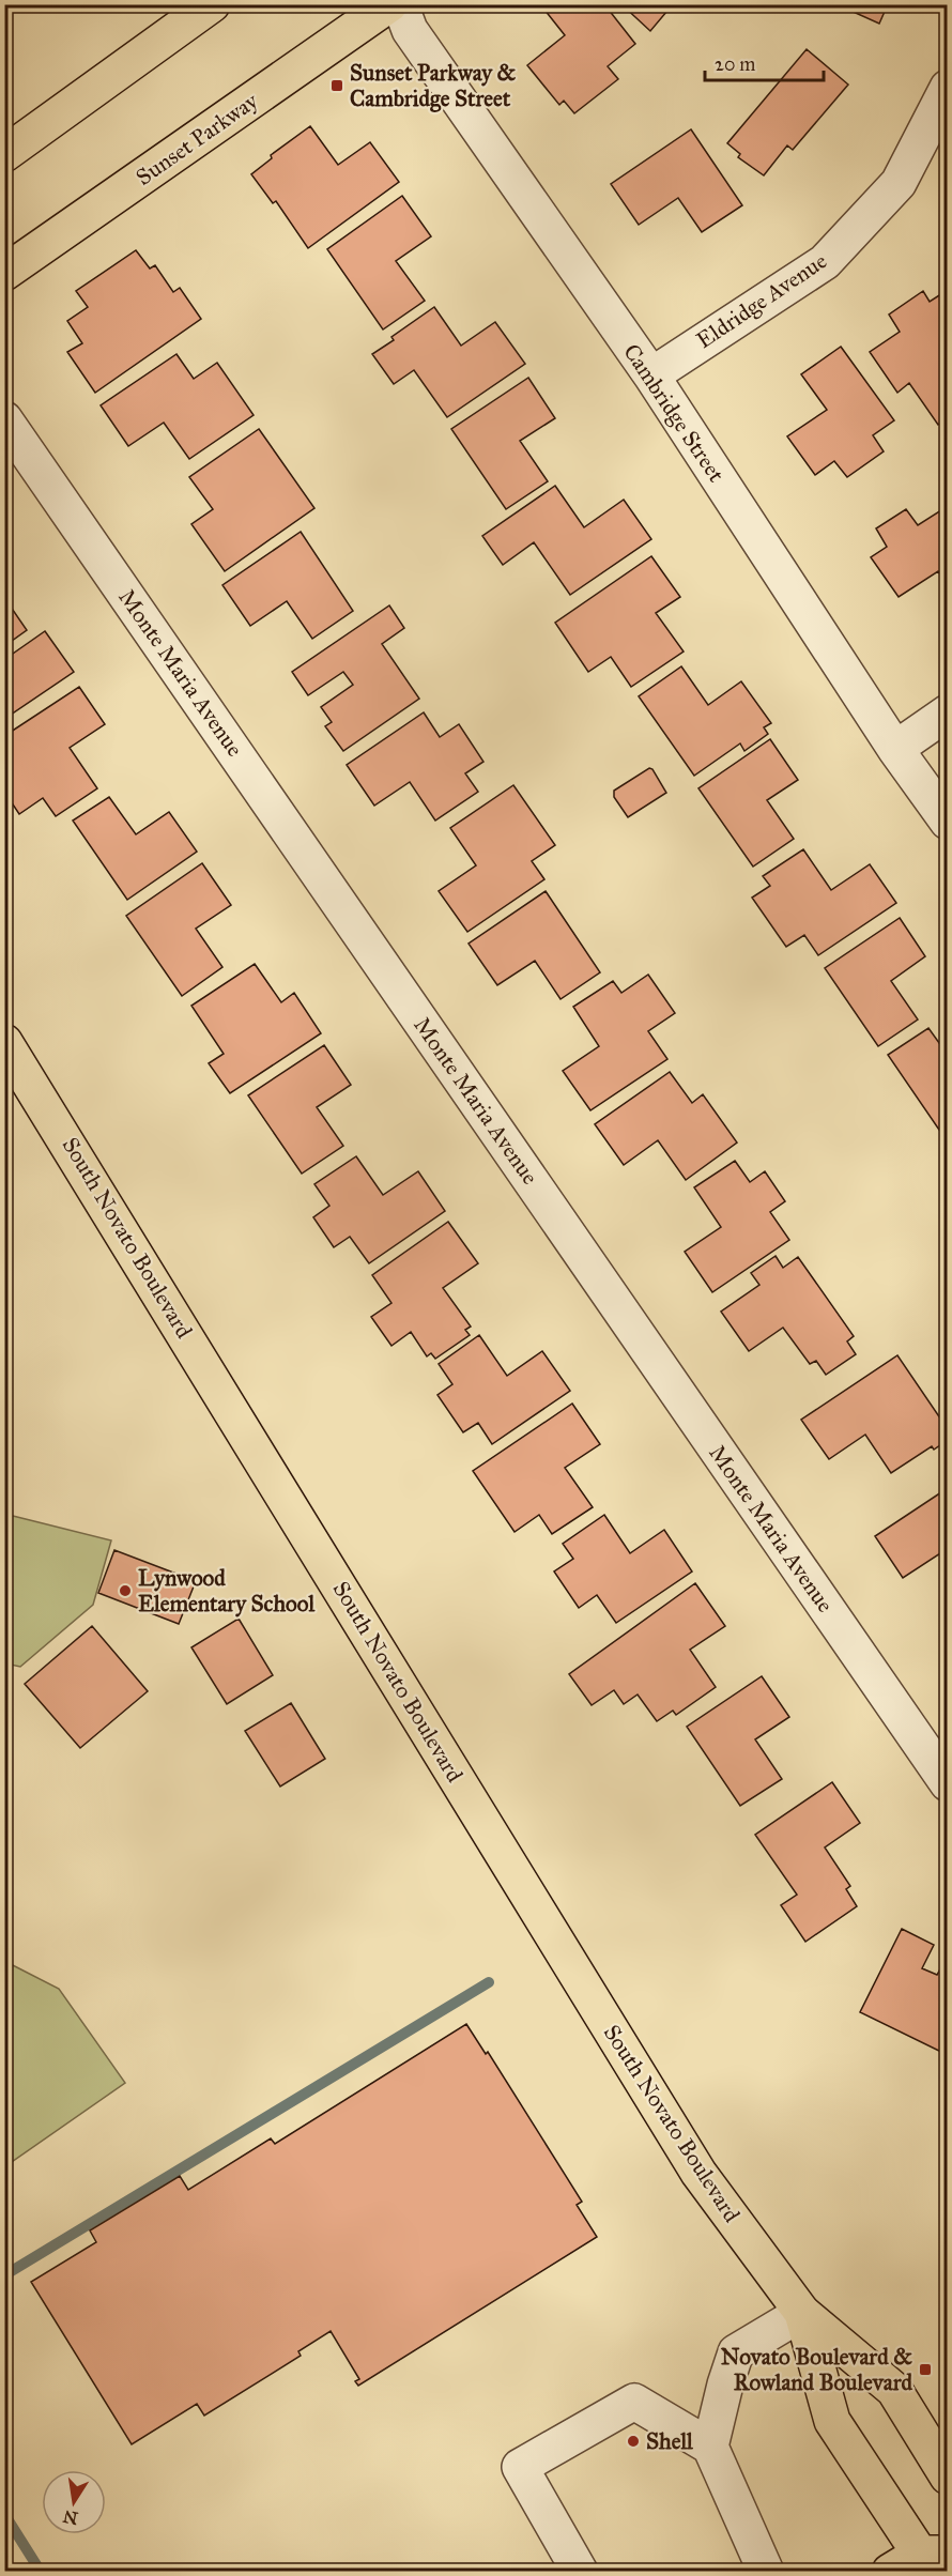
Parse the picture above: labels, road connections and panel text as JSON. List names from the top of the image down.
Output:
{
  "streets": {
    "main road": ["Sunset Parkway", "South Novato Boulevard"],
    "street": ["Eldridge Avenue", "Cambridge Street", "Monte Maria Avenue"]
  },
  "crossings": [
    ["Eldridge Avenue", "Cambridge Street"]
  ],
  "places": {
    "transit": ["Sunset Parkway & Cambridge Street", "Novato Boulevard & Rowland Boulevard"],
    "other": ["Lynwood Elementary School", "Shell"]
  },
  "scale_bar": "20 m",
  "north": "bottom"
}
